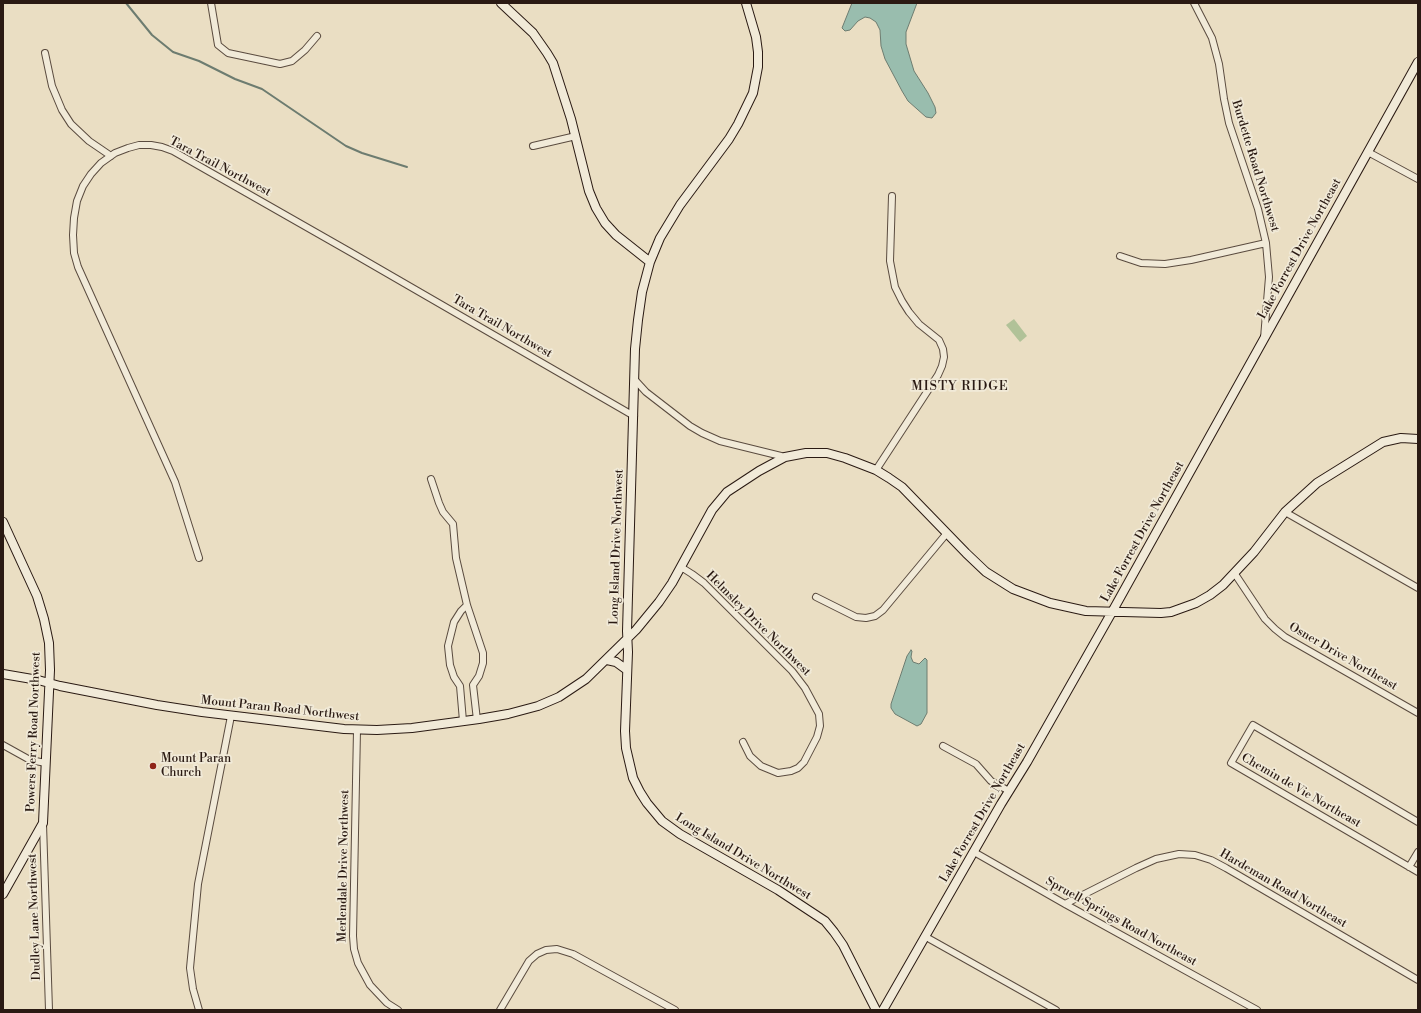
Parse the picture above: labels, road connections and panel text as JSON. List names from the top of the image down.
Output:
{
  "streets": {
    "street": [
      "Burdette Road Northwest",
      "Tara Trail Northwest",
      "Lake Forrest Drive Northeast",
      "Long Island Drive Northwest",
      "Helmsley Drive Northwest",
      "Osner Drive Northeast",
      "Mount Paran Road Northwest",
      "Powers Ferry Road Northwest",
      "Chemin de Vie Northeast",
      "Merlendale Drive Northwest",
      "Hardeman Road Northeast",
      "Dudley Lane Northwest",
      "Spruell Springs Road Northeast"
    ]
  },
  "crossings": [
    ["Burdette Road Northwest", "Lake Forrest Drive Northeast"],
    ["Tara Trail Northwest", "Long Island Drive Northwest"],
    ["Lake Forrest Drive Northeast", "Mount Paran Road Northwest"],
    ["Lake Forrest Drive Northeast", "Spruell Springs Road Northeast"],
    ["Long Island Drive Northwest", "Mount Paran Road Northwest"],
    ["Helmsley Drive Northwest", "Mount Paran Road Northwest"],
    ["Osner Drive Northeast", "Mount Paran Road Northwest"],
    ["Mount Paran Road Northwest", "Powers Ferry Road Northwest"],
    ["Mount Paran Road Northwest", "Merlendale Drive Northwest"],
    ["Powers Ferry Road Northwest", "Dudley Lane Northwest"],
    ["Hardeman Road Northeast", "Spruell Springs Road Northeast"]
  ],
  "districts": ["MISTY RIDGE"],
  "places": ["Mount Paran Church"]
}
